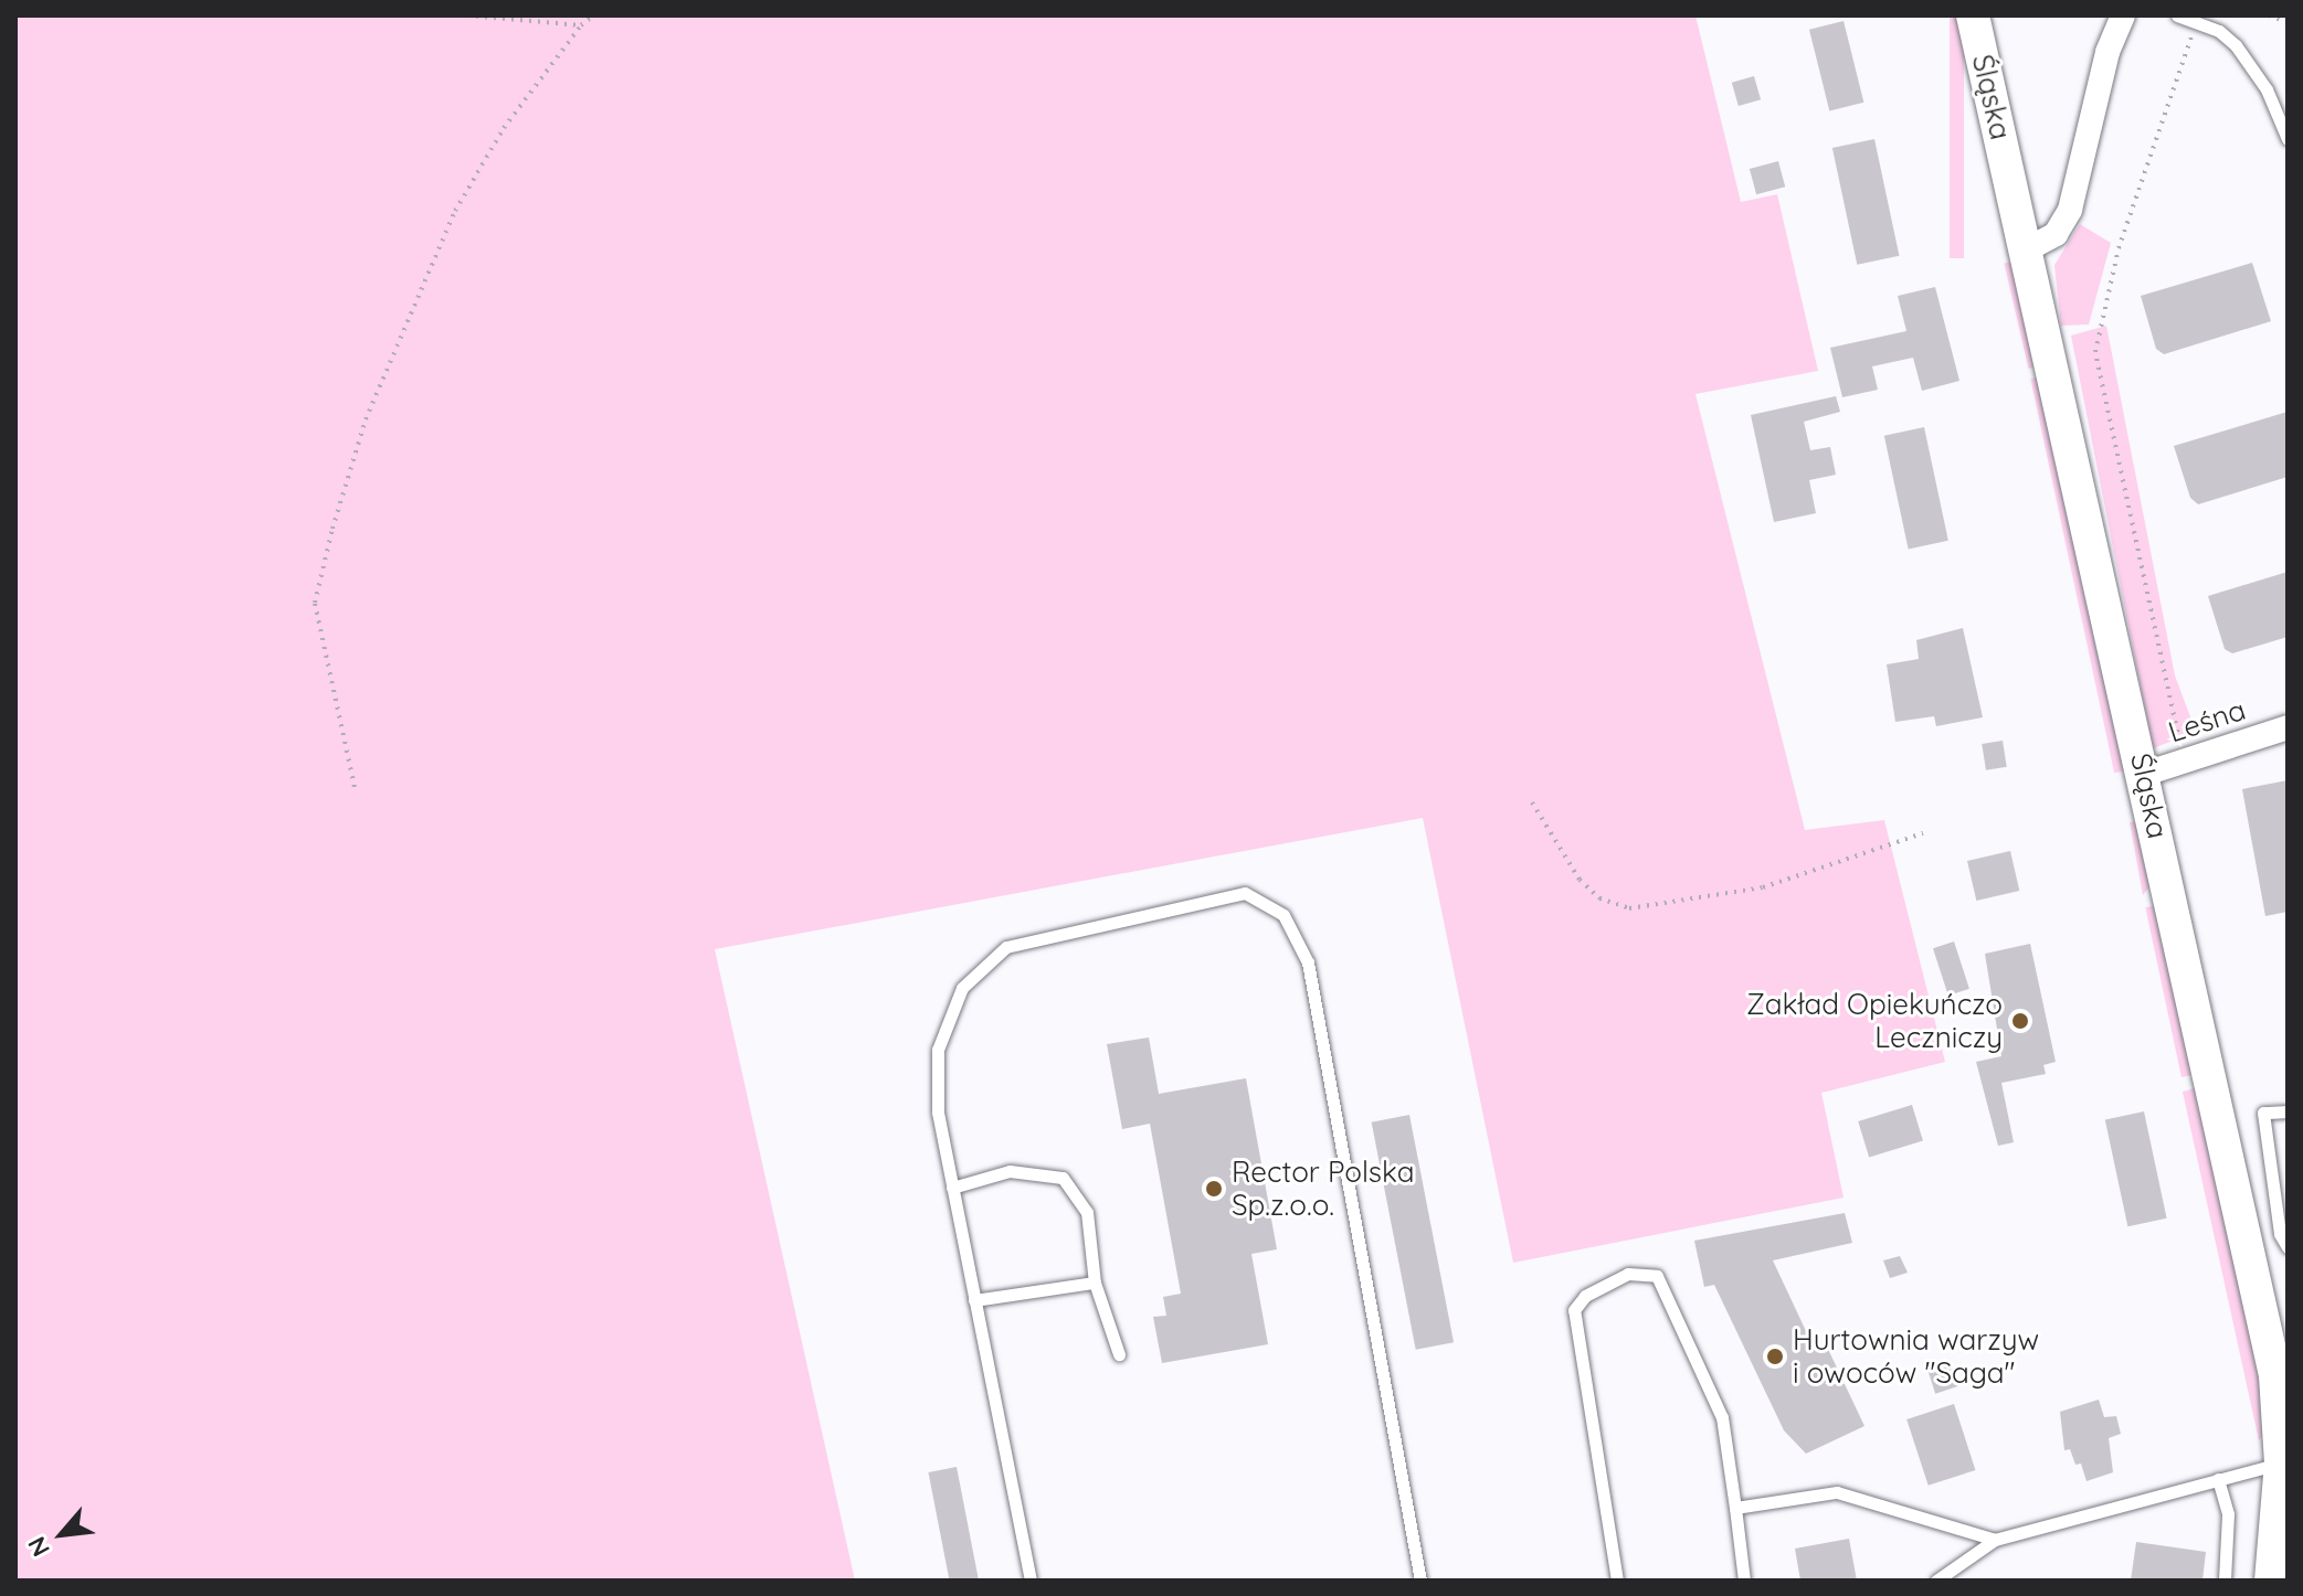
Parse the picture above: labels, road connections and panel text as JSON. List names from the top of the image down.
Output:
{
  "streets": {
    "main road": ["Śląska"],
    "street": ["Leśna"]
  },
  "crossings": [
    ["Śląska", "Leśna"]
  ],
  "places": ["Zakład Opiekuńczo Leczniczy", "Rector Polska Sp.z.o.o.", "Hurtownia warzyw i owoców \"Saga\""],
  "north": "bottom left"
}
